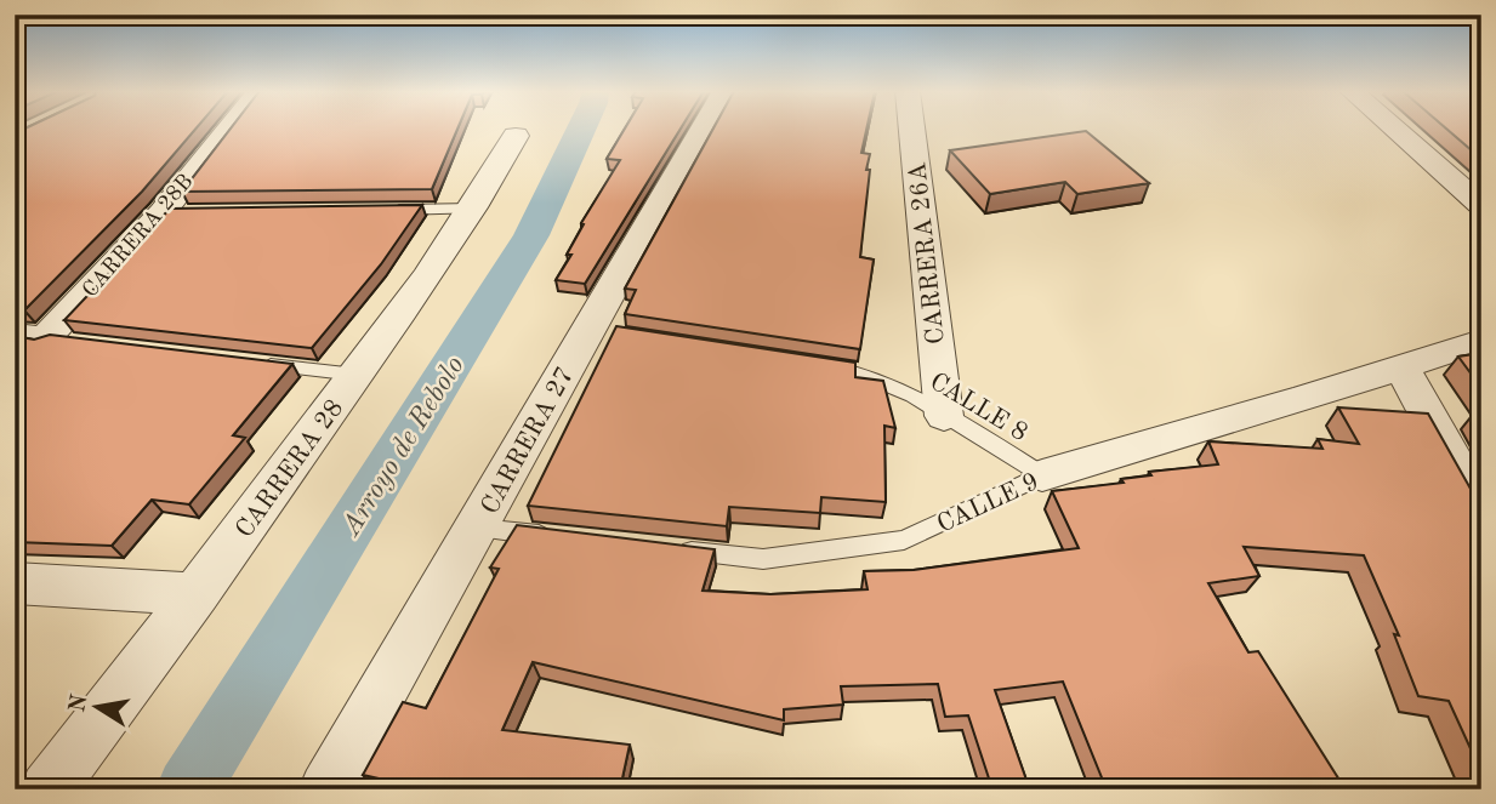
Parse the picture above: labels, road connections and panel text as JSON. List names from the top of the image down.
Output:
{
  "streets": {
    "street": [
      "CARRERA 28B",
      "CARRERA 26A",
      "CARRERA 27",
      "CARRERA 28",
      "CALLE 9"
    ],
    "lane": ["CALLE 8"]
  },
  "crossings": [
    ["CARRERA 26A", "CALLE 8"],
    ["CALLE 8", "CALLE 9"]
  ],
  "water": ["Arroyo de Rebolo"],
  "north": "left"
}
